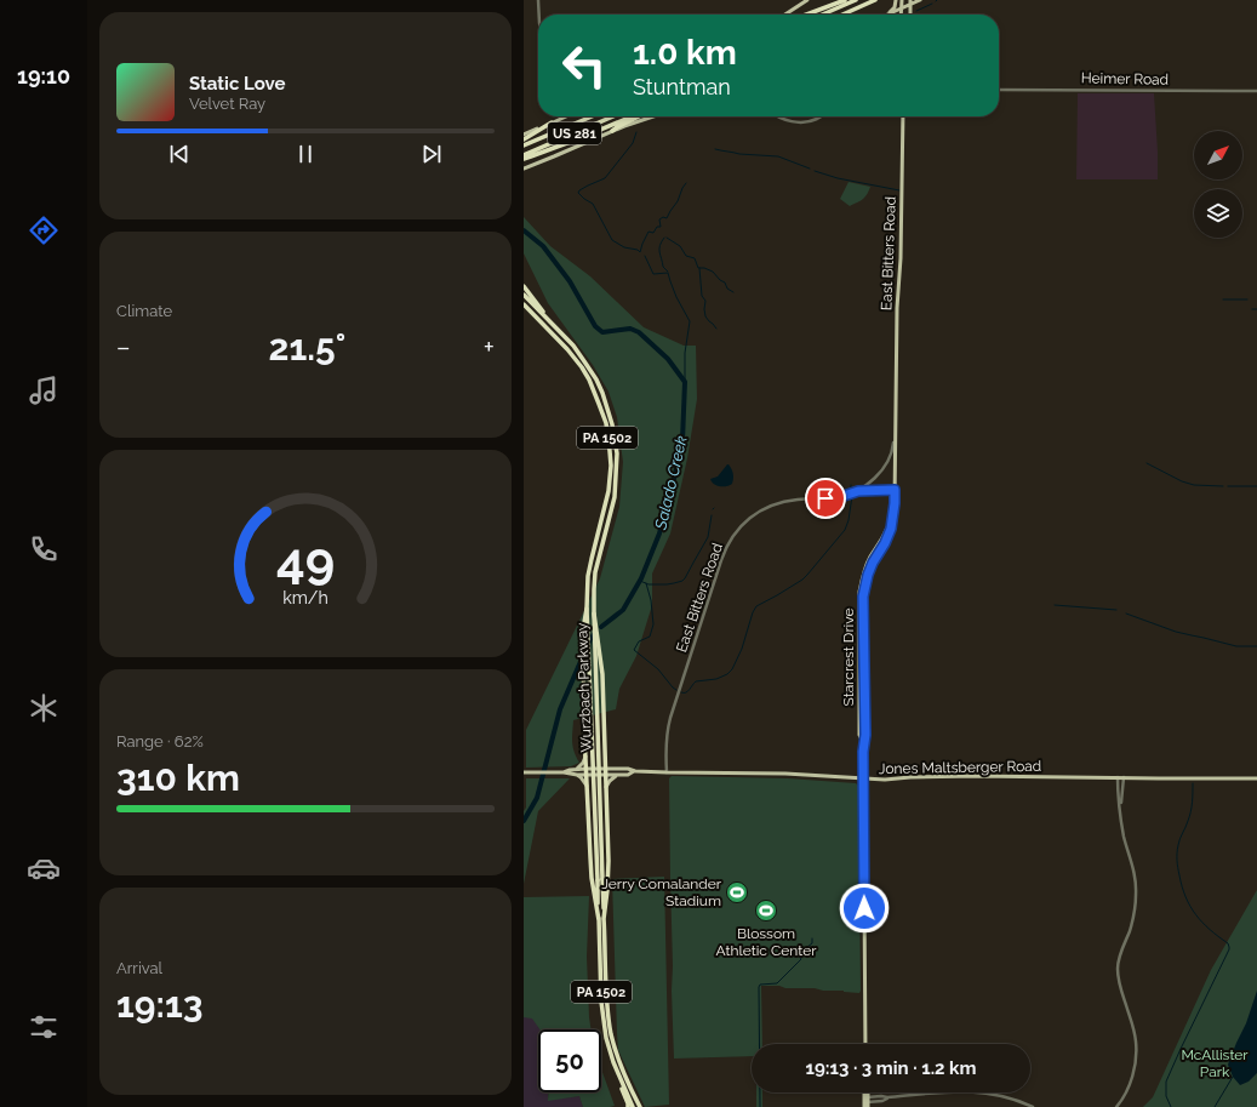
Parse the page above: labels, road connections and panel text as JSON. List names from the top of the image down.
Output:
{
  "streets": {
    "highway": ["US 281", "PA 1502", "Wurzbach Parkway"],
    "main road": ["East Bitters Road", "Starcrest Drive", "Jones Maltsberger Road"],
    "street": ["Heimer Road"]
  },
  "crossings": [
    ["East Bitters Road", "Starcrest Drive"],
    ["East Bitters Road", "Jones Maltsberger Road"],
    ["Starcrest Drive", "Jones Maltsberger Road"]
  ],
  "water": ["Salado Creek"],
  "parks": ["McAllister Park"],
  "places": {
    "sports": ["Jerry Comalander Stadium", "Blossom Athletic Center"]
  },
  "north": "top right",
  "page": {
    "tabs": "19:10",
    "turn": ["1.0 km", "Stuntman"],
    "song": ["Static Love", "Velvet Ray"],
    "tile": [
      "Climate",
      ["Range · 62%", "310 km"],
      ["Arrival", "19:13"]
    ],
    "heat": ["−", "21.5°", "+"],
    "limit": "50",
    "trip": "19:13 · 3 min · 1.2 km",
    "gauge": ["49", "km/h"]
  }
}
